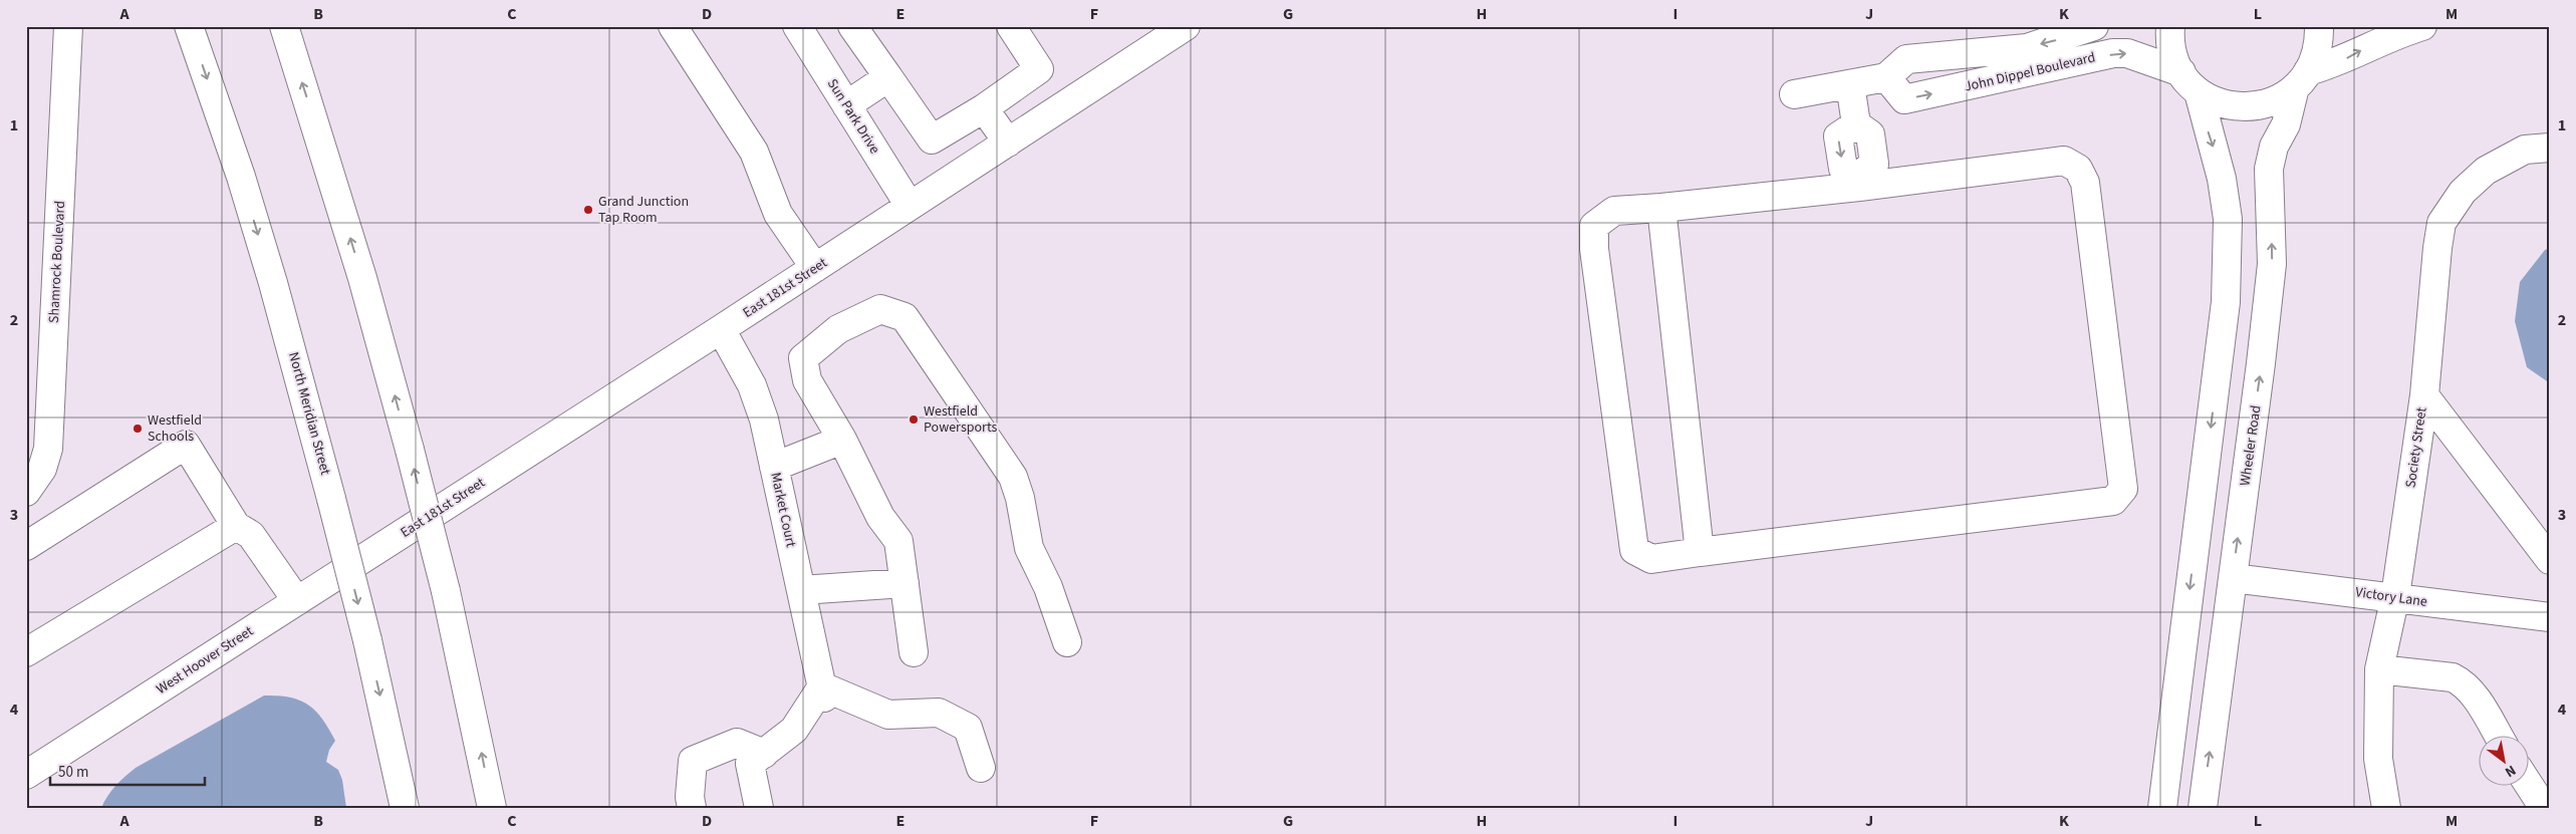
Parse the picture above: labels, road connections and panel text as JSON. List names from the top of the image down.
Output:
{
  "streets": {
    "main road": [
      "John Dippel Boulevard",
      "Sun Park Drive",
      "Shamrock Boulevard",
      "East 181st Street",
      "North Meridian Street",
      "Wheeler Road",
      "Society Street",
      "Market Court",
      "Victory Lane",
      "West Hoover Street"
    ]
  },
  "crossings": [
    ["Sun Park Drive", "East 181st Street"],
    ["East 181st Street", "Market Court"],
    ["East 181st Street", "West Hoover Street"],
    ["Wheeler Road", "Victory Lane"],
    ["Society Street", "Victory Lane"]
  ],
  "places": ["Grand Junction Tap Room", "Westfield Powersports", "Westfield Schools"],
  "scale_bar": "50 m",
  "north": "bottom right",
  "grid": {
    "columns": [
      "A",
      "B",
      "C",
      "D",
      "E",
      "F",
      "G",
      "H",
      "I",
      "J",
      "K",
      "L",
      "M"
    ],
    "rows": [
      "1",
      "2",
      "3",
      "4"
    ]
  }
}
